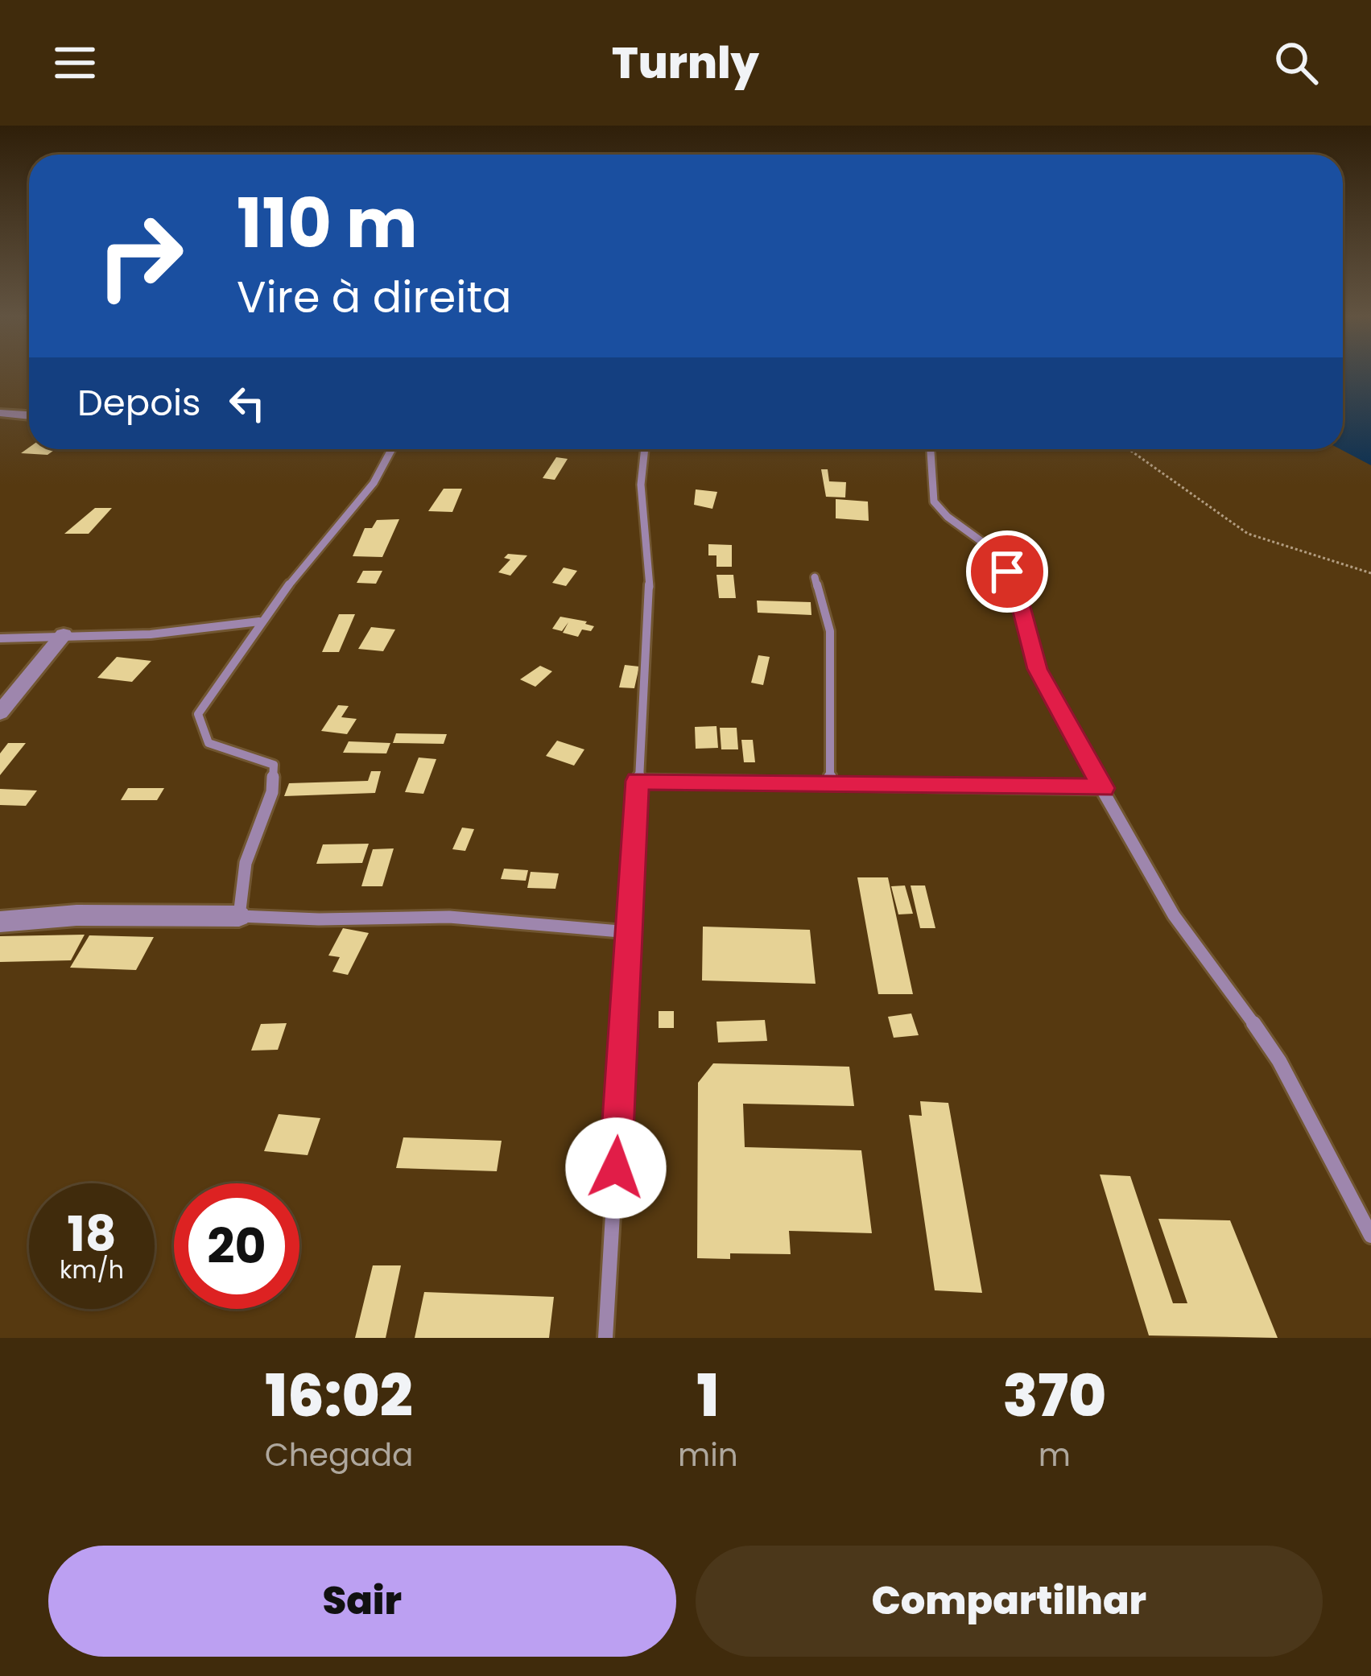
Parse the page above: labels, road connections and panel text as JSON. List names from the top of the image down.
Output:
{
  "page": {
    "header": "Turnly",
    "turn": ["110 m", "Vire à direita"],
    "then": "Depois",
    "speed": "18 km/h",
    "limit": "20",
    "eta": [
      "16:02",
      "Chegada",
      "1",
      "min",
      "370",
      "m"
    ],
    "buttons": ["Sair", "Compartilhar"]
  }
}
